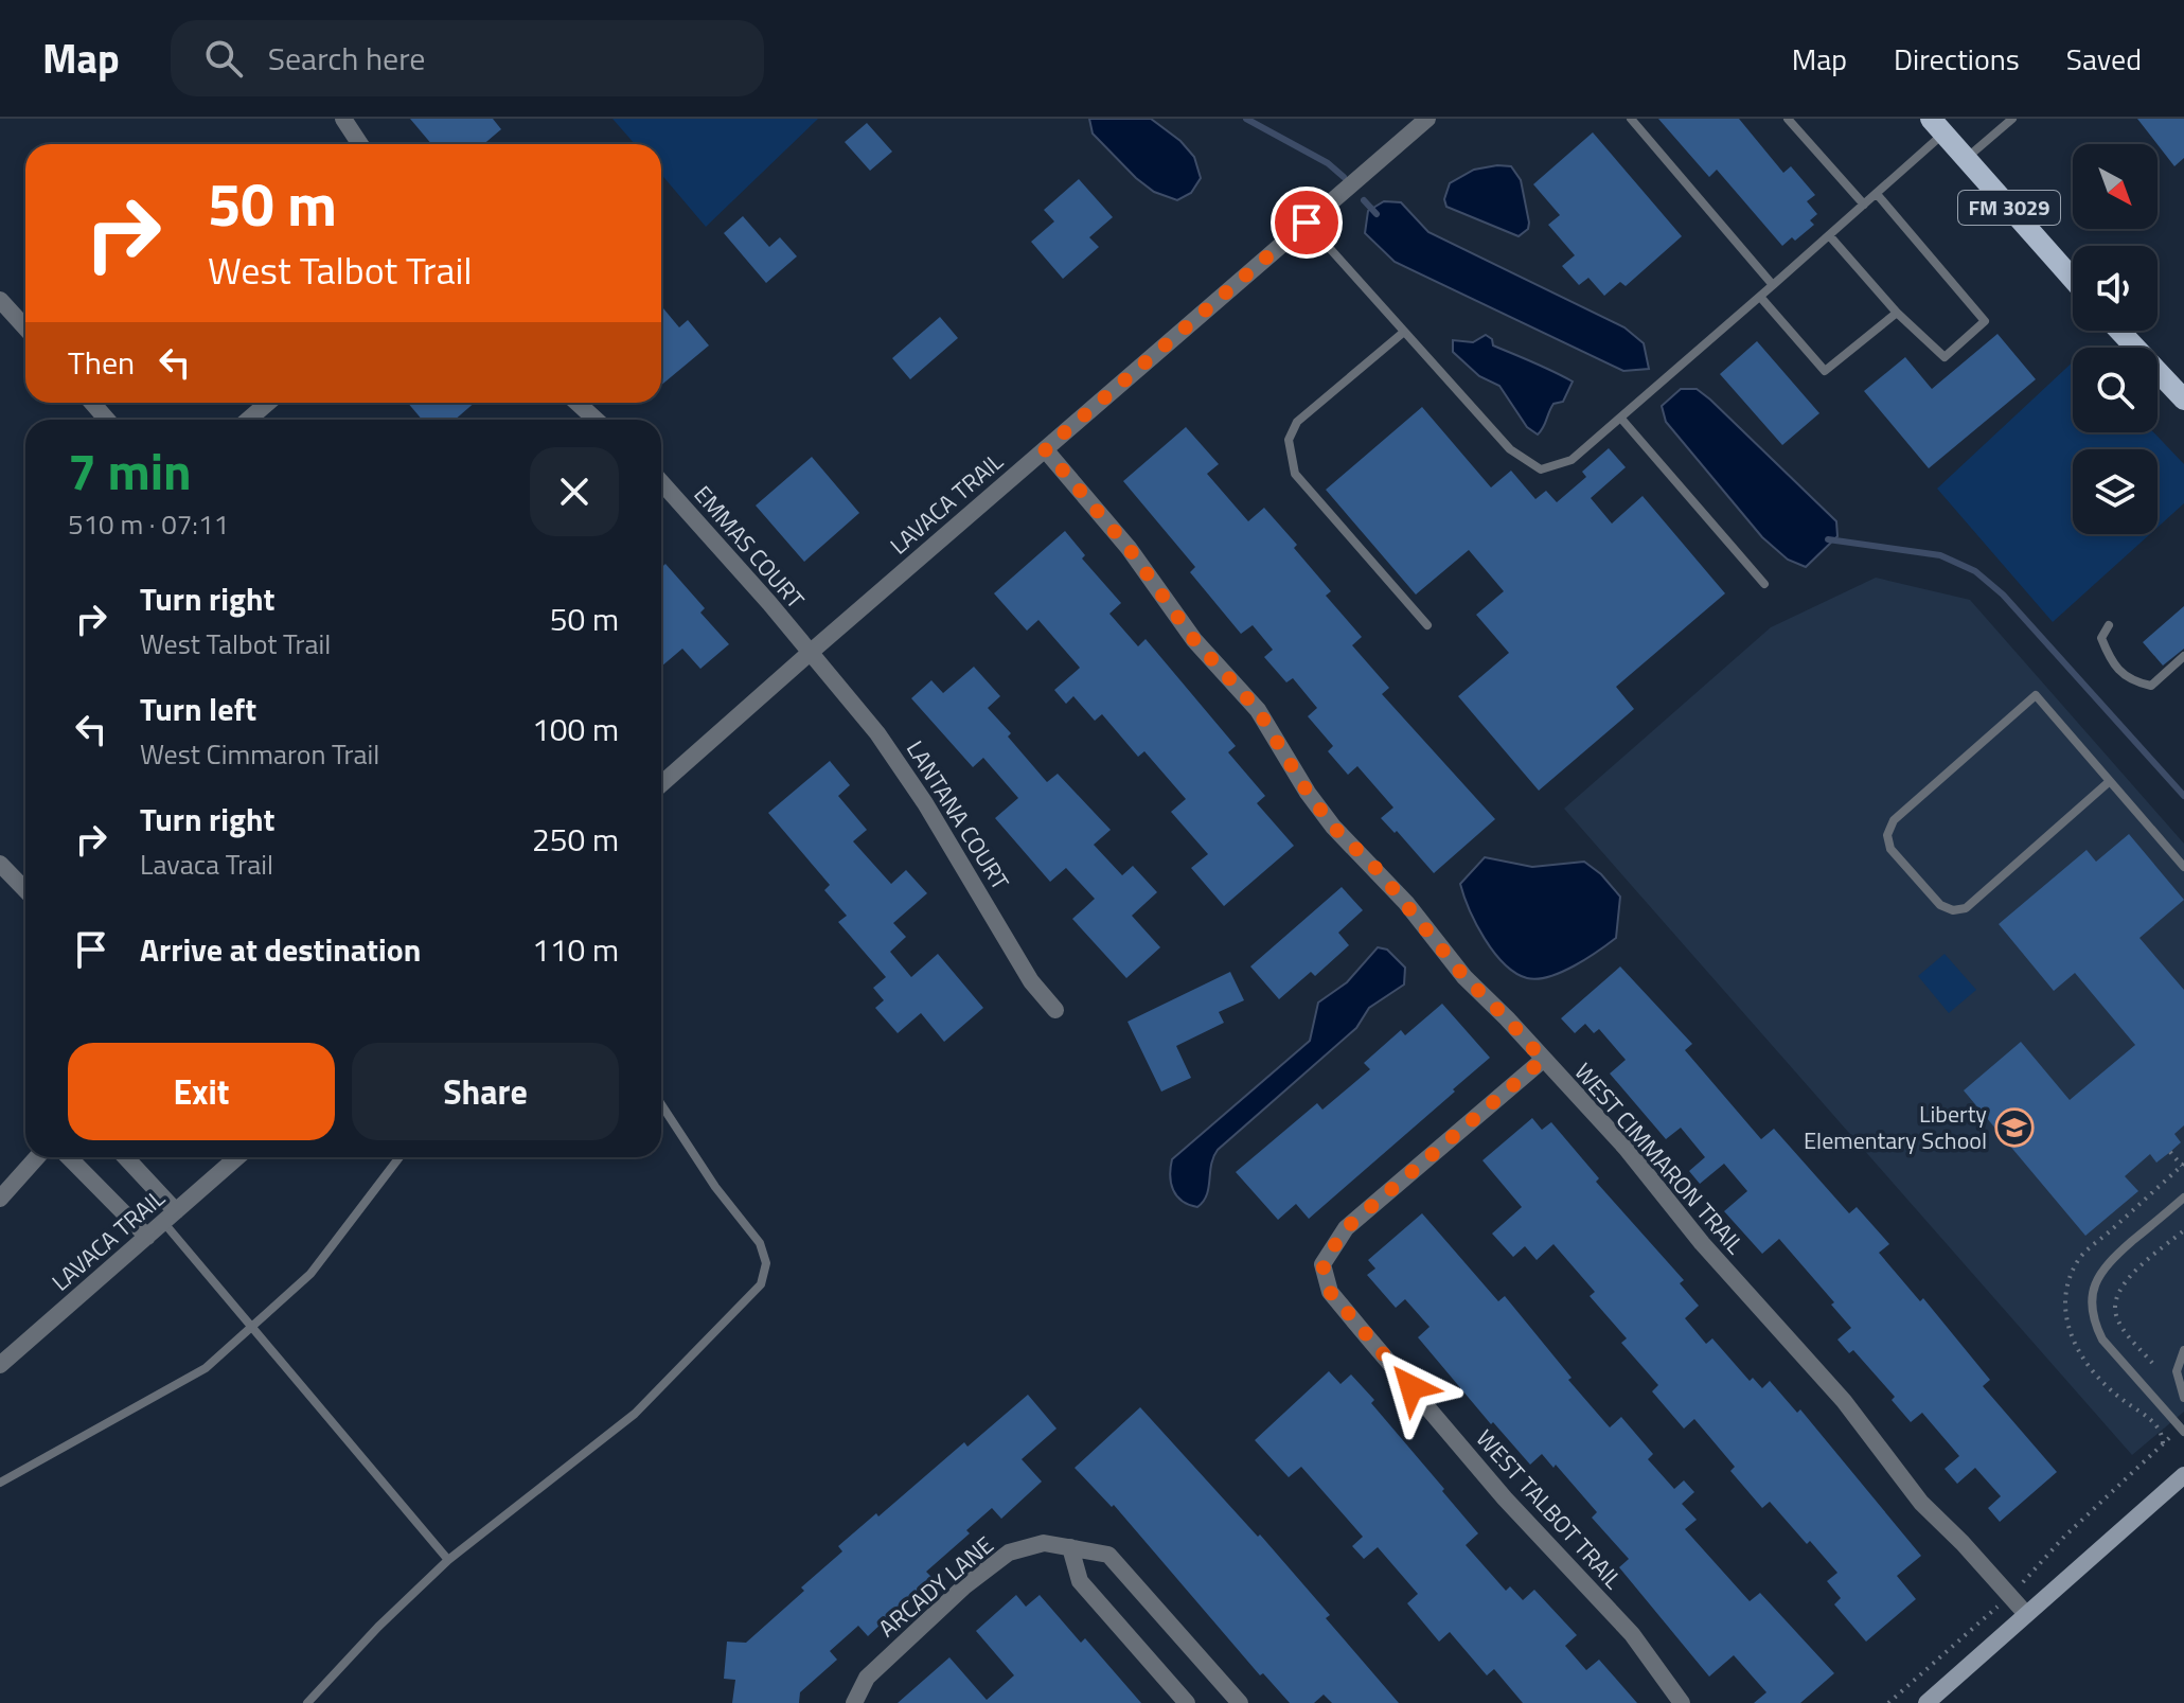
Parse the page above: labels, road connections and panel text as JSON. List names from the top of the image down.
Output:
{
  "streets": {
    "main road": ["FM 3029"],
    "street": [
      "LAVACA TRAIL",
      "EMMAS COURT",
      "LANTANA COURT",
      "WEST CIMMARON TRAIL",
      "WEST TALBOT TRAIL",
      "ARCADY LANE"
    ]
  },
  "crossings": [
    ["LAVACA TRAIL", "EMMAS COURT"],
    ["LAVACA TRAIL", "LANTANA COURT"],
    ["LAVACA TRAIL", "WEST CIMMARON TRAIL"],
    ["EMMAS COURT", "LANTANA COURT"],
    ["WEST CIMMARON TRAIL", "WEST TALBOT TRAIL"]
  ],
  "places": {
    "school or university": ["Liberty Elementary School"]
  },
  "north": "bottom right",
  "page": {
    "header": "Map",
    "search": "Search here",
    "nav": ["Map", "Directions", "Saved"],
    "turn": ["50 m", "West Talbot Trail"],
    "then": "Then",
    "heading": ["7 min", "510 m · 07:11"],
    "list": [
      {
        "name": "Turn right",
        "note": "West Talbot Trail",
        "value": "50 m"
      },
      {
        "name": "Turn left",
        "note": "West Cimmaron Trail",
        "value": "100 m"
      },
      {
        "name": "Turn right",
        "note": "Lavaca Trail",
        "value": "250 m"
      },
      {
        "name": "Arrive at destination",
        "value": "110 m"
      }
    ],
    "buttons": ["Exit", "Share"]
  }
}
